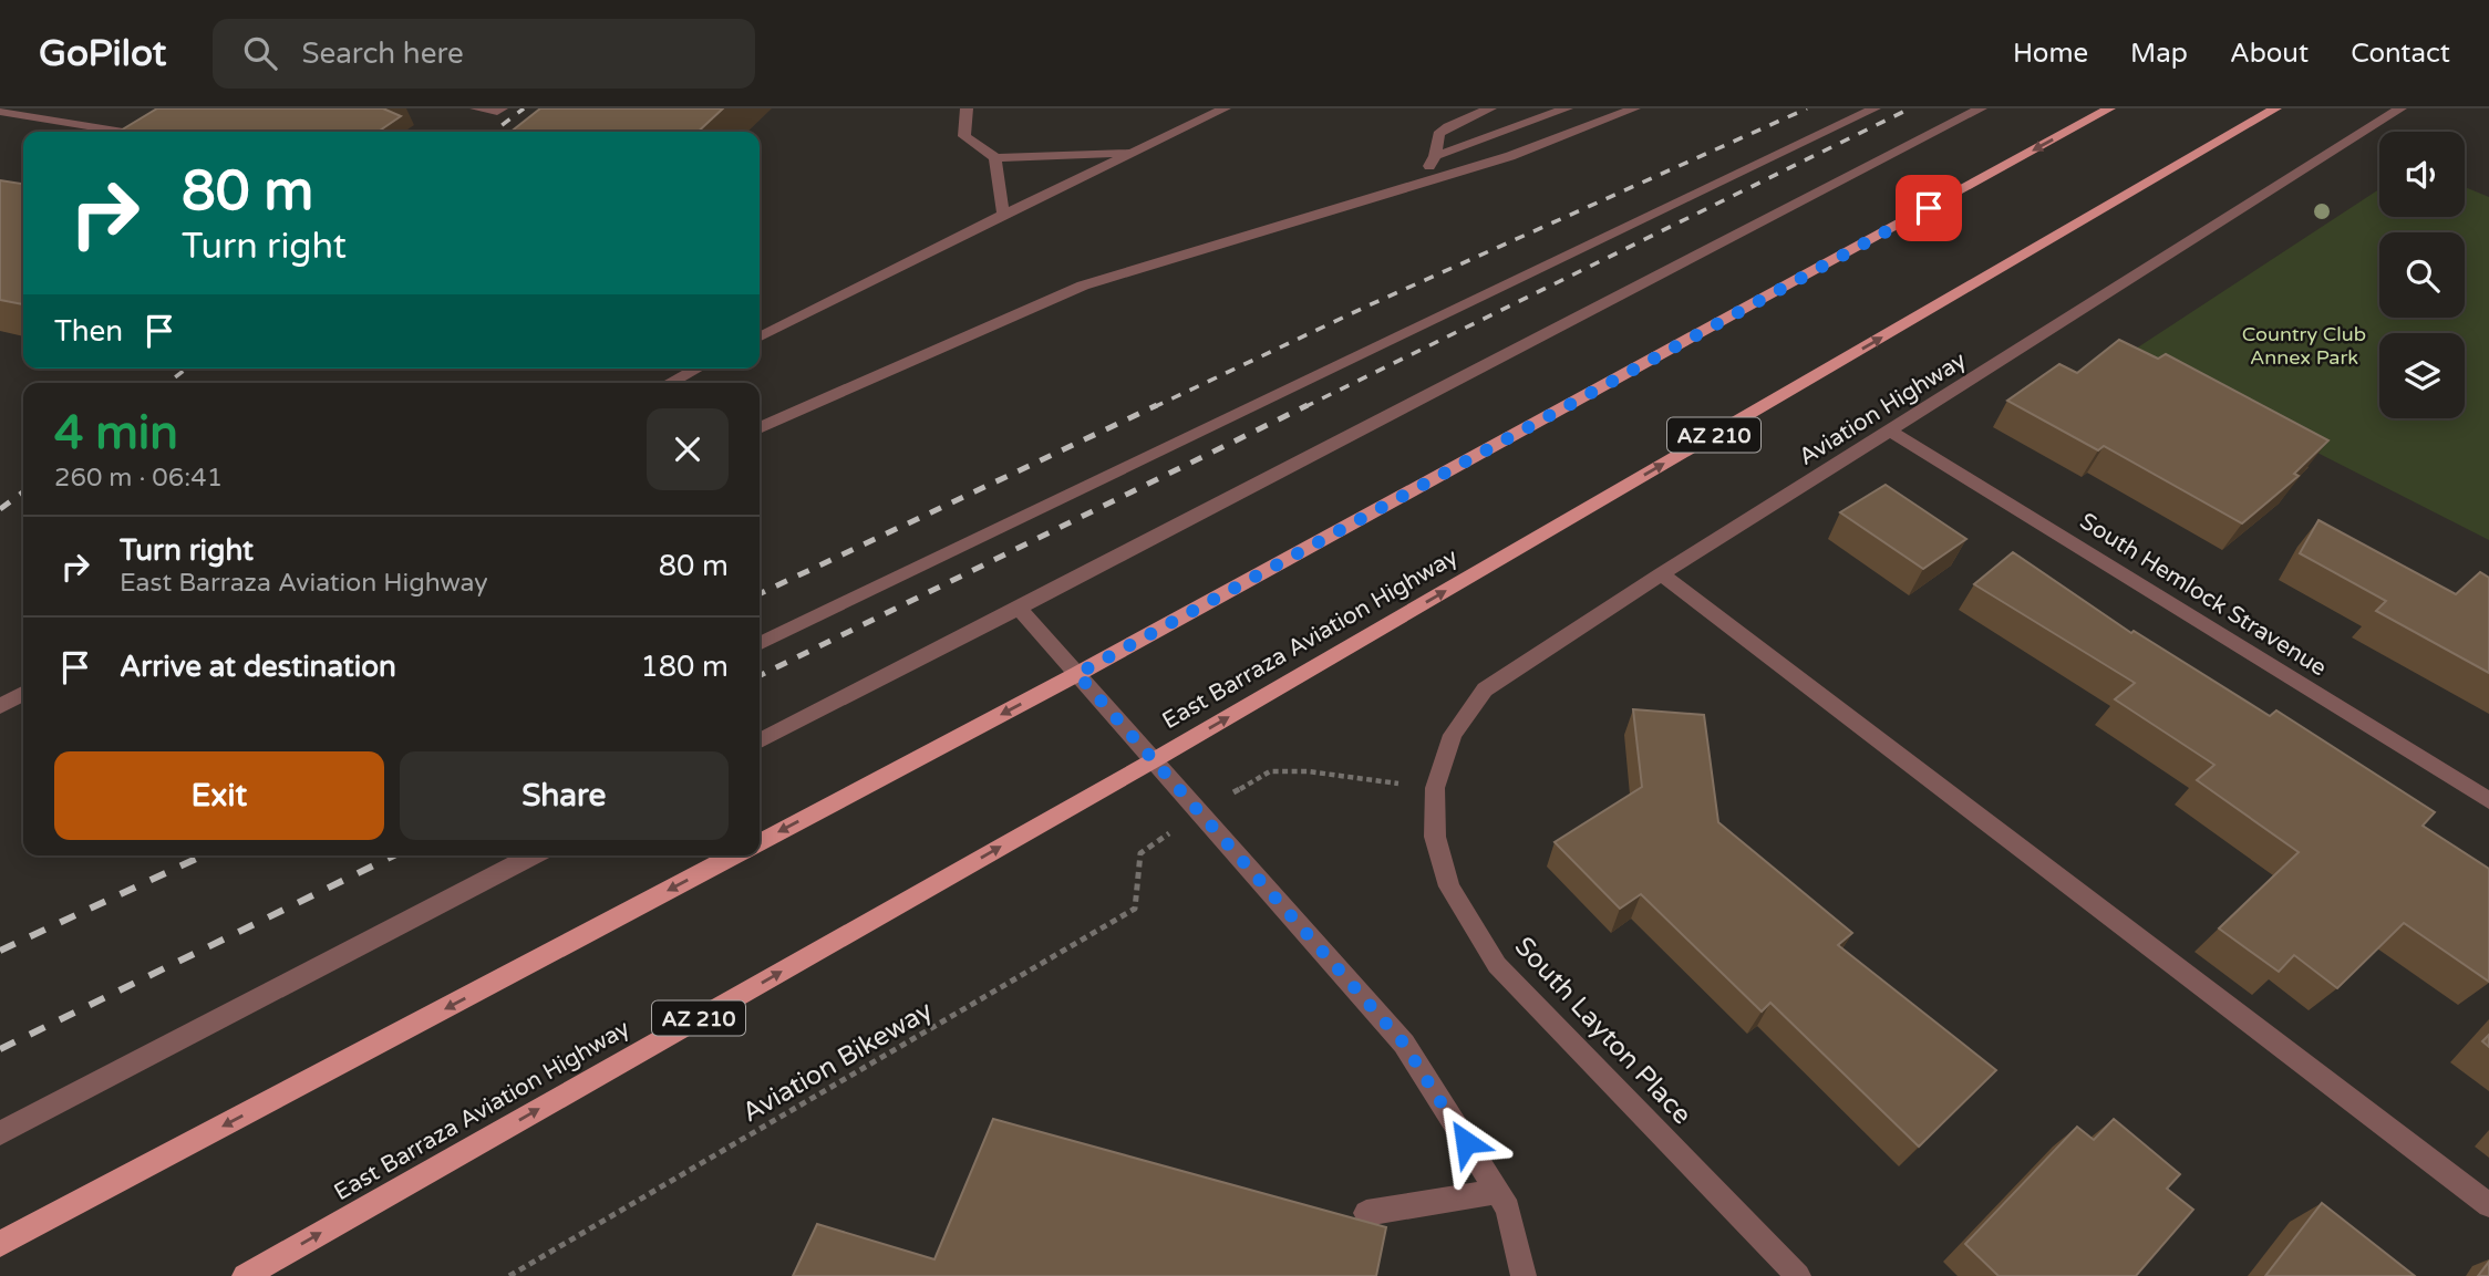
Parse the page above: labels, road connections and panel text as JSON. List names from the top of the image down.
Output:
{
  "streets": {
    "main road": ["AZ 210", "East Barraza Aviation Highway"],
    "street": ["Aviation Highway", "South Hemlock Stravenue", "South Layton Place"],
    "path": ["Aviation Bikeway"]
  },
  "crossings": [
    ["Aviation Highway", "South Hemlock Stravenue"],
    ["Aviation Highway", "South Layton Place"]
  ],
  "parks": ["Country Club Annex Park"],
  "page": {
    "header": "GoPilot",
    "search": "Search here",
    "nav": [
      "Home",
      "Map",
      "About",
      "Contact"
    ],
    "turn": ["80 m", "Turn right"],
    "then": "Then",
    "heading": ["4 min", "260 m · 06:41"],
    "list": [
      {
        "name": "Turn right",
        "note": "East Barraza Aviation Highway",
        "value": "80 m"
      },
      {
        "name": "Arrive at destination",
        "value": "180 m"
      }
    ],
    "buttons": ["Exit", "Share"]
  }
}
